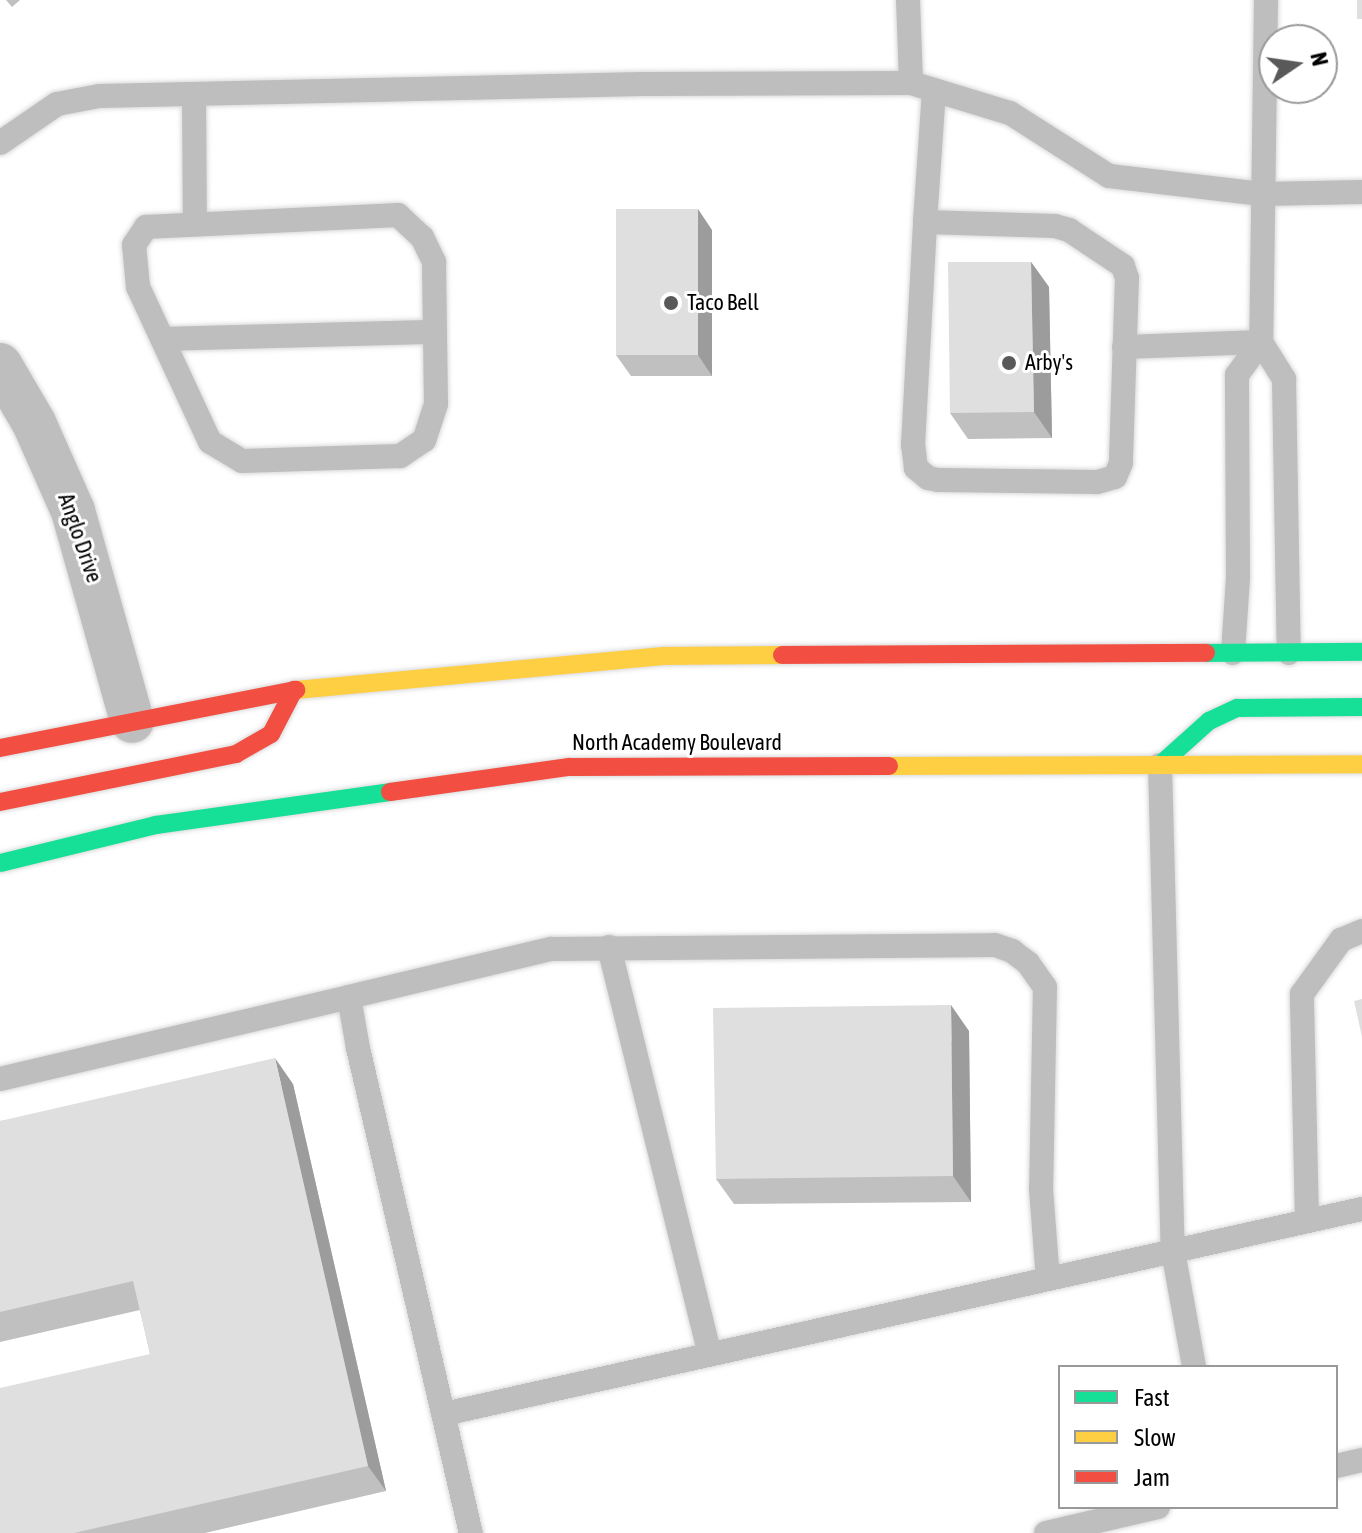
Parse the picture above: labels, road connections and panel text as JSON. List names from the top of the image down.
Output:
{
  "streets": {
    "main road": ["North Academy Boulevard"],
    "street": ["Anglo Drive"]
  },
  "places": ["Taco Bell", "Arby's"],
  "legend": ["Fast", "Slow", "Jam"],
  "north": "right"
}
